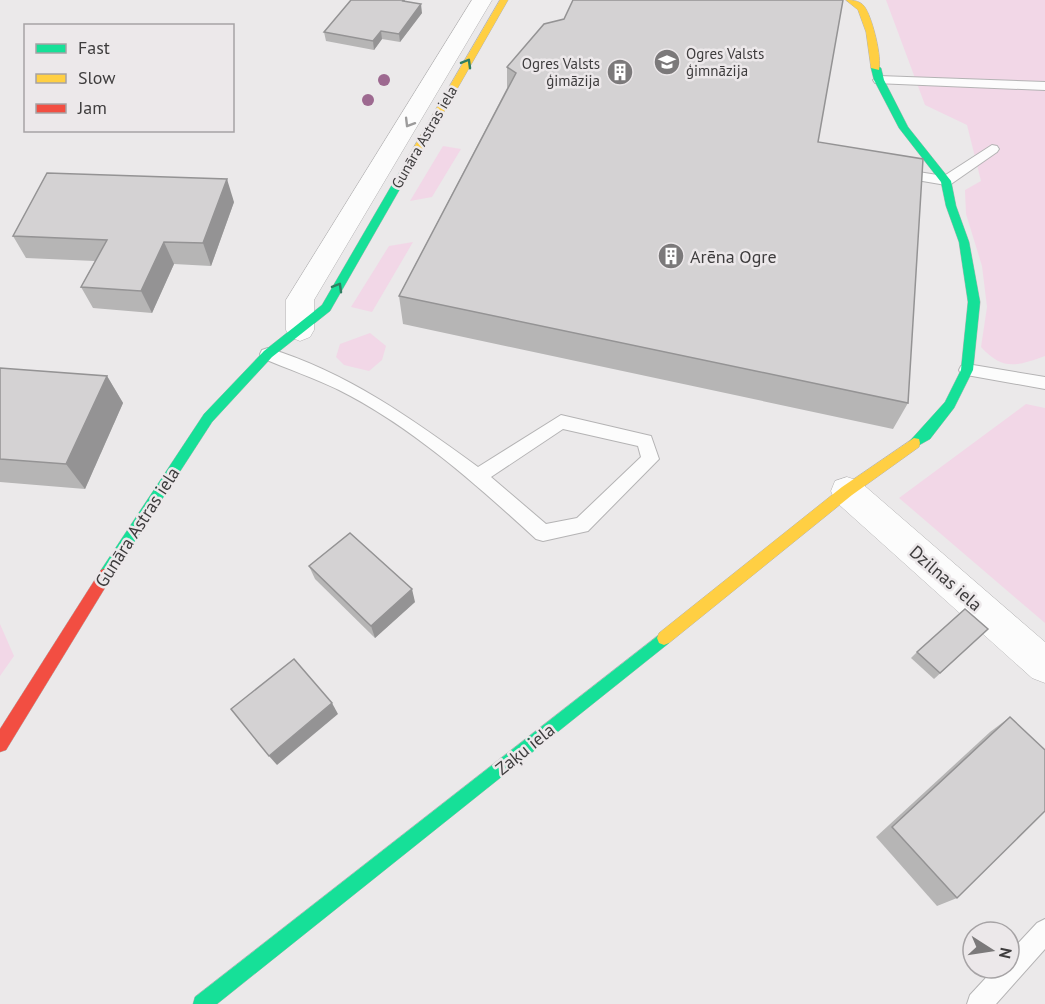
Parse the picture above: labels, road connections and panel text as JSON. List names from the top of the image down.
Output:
{
  "streets": {
    "street": ["Gunāra Astras iela", "Dzilnas iela", "Zaķu iela"]
  },
  "crossings": [
    ["Dzilnas iela", "Zaķu iela"]
  ],
  "places": {
    "school or university": ["Ogres Valsts ģimnāzija"],
    "building": ["Ogres Valsts ģimāzija", "Arēna Ogre"]
  },
  "legend": ["Fast", "Slow", "Jam"],
  "north": "right"
}
